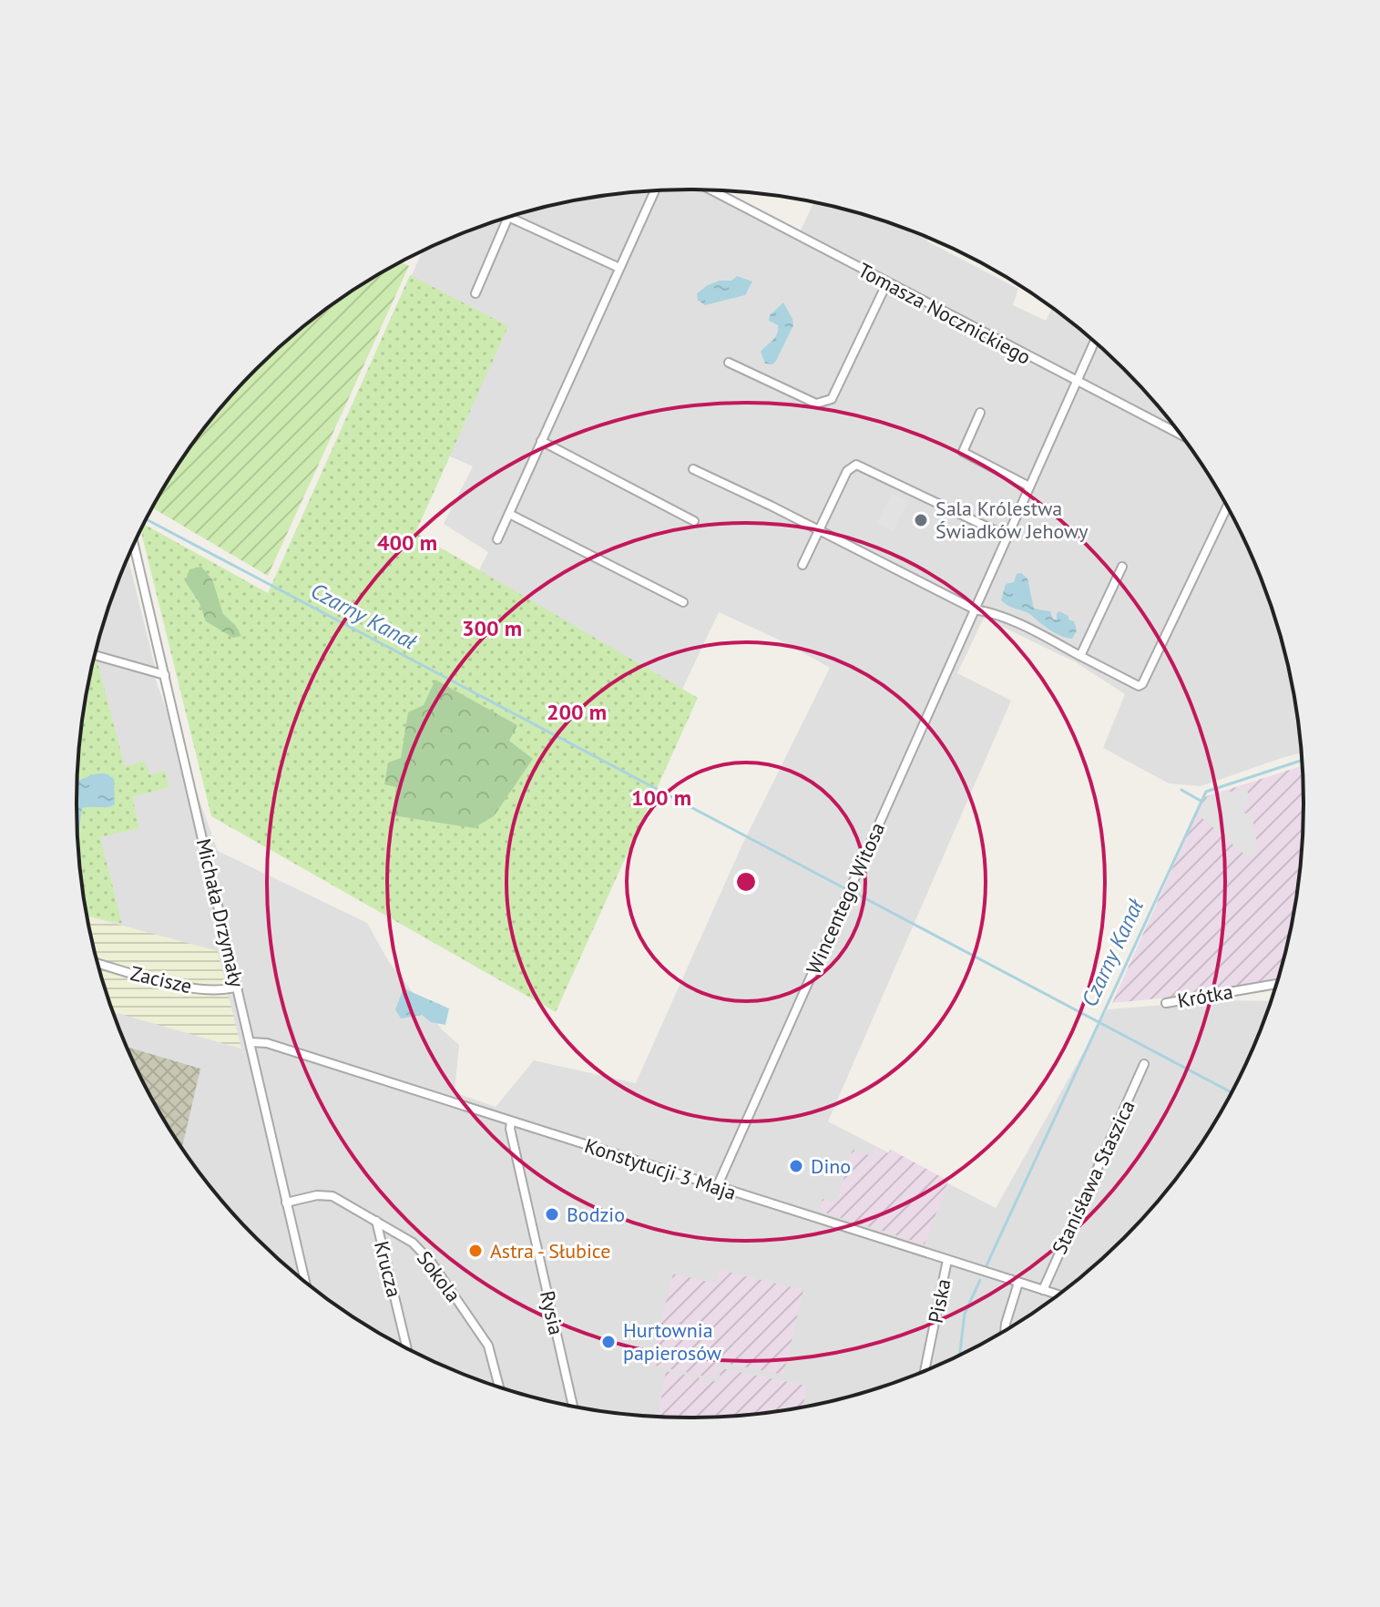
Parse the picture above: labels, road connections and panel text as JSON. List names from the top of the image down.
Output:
{
  "streets": {
    "street": [
      "Tomasza Nocznickiego",
      "Wincentego Witosa",
      "Michała Drzymały",
      "Zacisze",
      "Krótka",
      "Konstytucji 3 Maja",
      "Stanisława Staszica",
      "Krucza",
      "Sokola",
      "Piska",
      "Rysia"
    ]
  },
  "crossings": [
    ["Tomasza Nocznickiego", "Wincentego Witosa"],
    ["Wincentego Witosa", "Konstytucji 3 Maja"],
    ["Michała Drzymały", "Zacisze"],
    ["Michała Drzymały", "Konstytucji 3 Maja"],
    ["Michała Drzymały", "Sokola"],
    ["Konstytucji 3 Maja", "Stanisława Staszica"],
    ["Konstytucji 3 Maja", "Piska"],
    ["Konstytucji 3 Maja", "Rysia"],
    ["Krucza", "Sokola"]
  ],
  "water": ["Czarny Kanał"],
  "places": [
    "Sala Królestwa Świadków Jehowy",
    "Dino",
    "Bodzio",
    "Astra - Słubice",
    "Hurtownia papierosów"
  ],
  "rings": [
    "400 m",
    "300 m",
    "200 m",
    "100 m"
  ]
}
